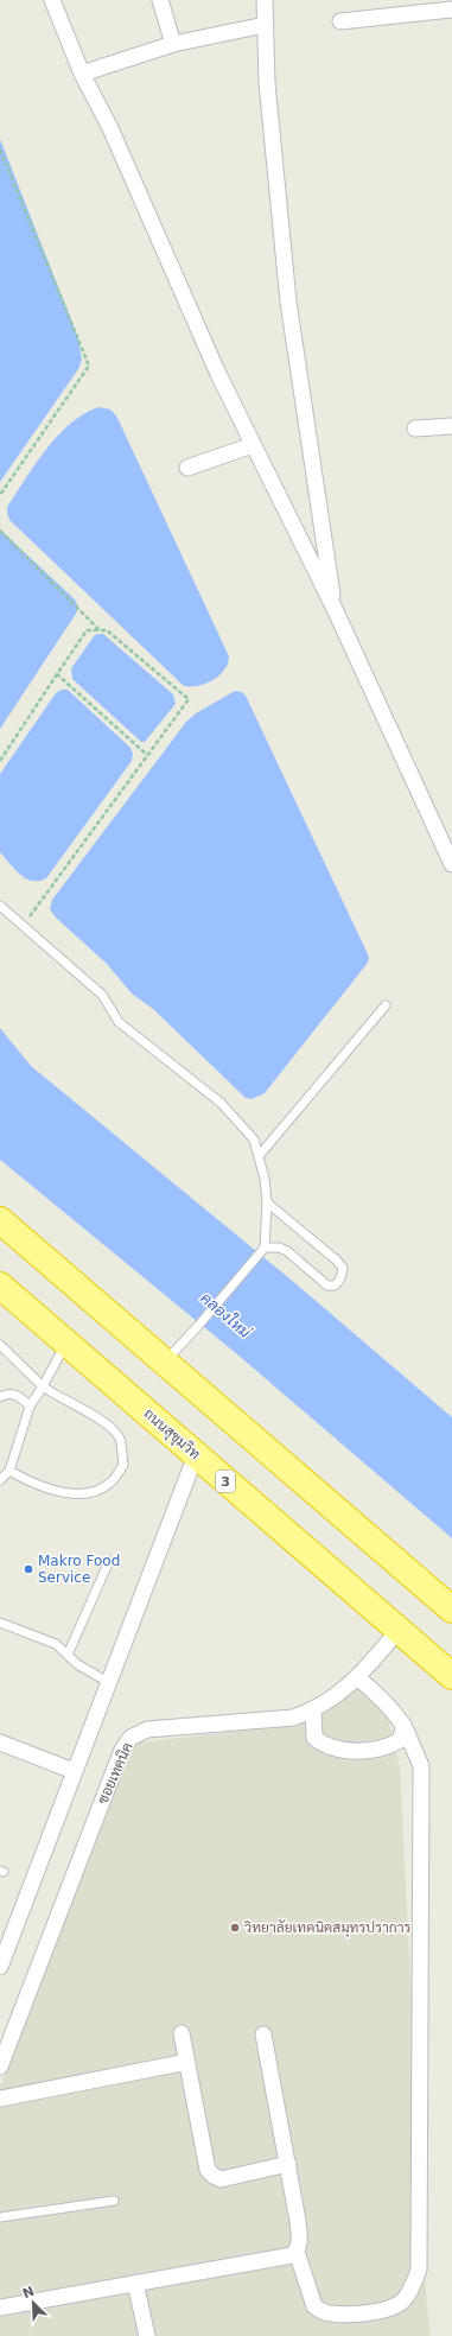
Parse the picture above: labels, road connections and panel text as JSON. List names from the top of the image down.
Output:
{
  "streets": {
    "highway": ["ถนนสุขุมวิท", "3"],
    "street": ["ซอยเทคนิค"]
  },
  "crossings": [
    ["ถนนสุขุมวิท", "ซอยเทคนิค"]
  ],
  "water": ["คลองใหม่"],
  "places": ["Makro Food Service", "วิทยาลัยเทคนิคสมุทรปราการ"],
  "north": "top left"
}
